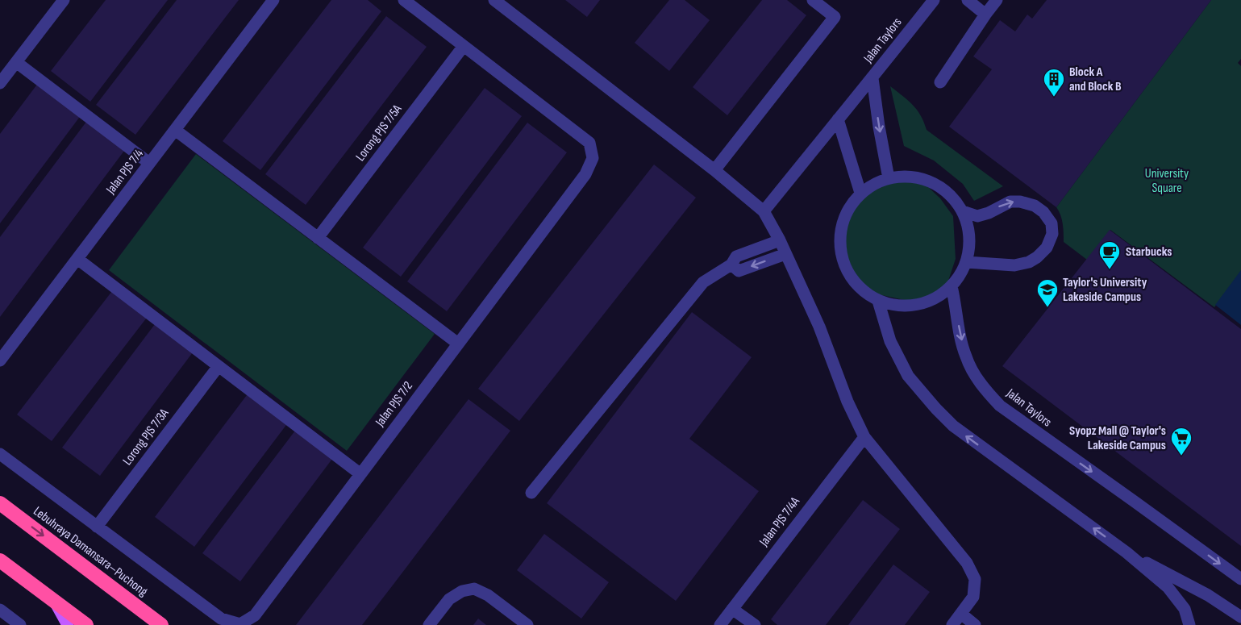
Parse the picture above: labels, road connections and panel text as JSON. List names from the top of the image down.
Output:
{
  "streets": {
    "highway": ["Lebuhraya Damansara–Puchong"],
    "street": [
      "Jalan Taylors",
      "Lorong PJS 7/5A",
      "Jalan PJS 7/4",
      "Jalan PJS 7/2",
      "Lorong PJS 7/3A",
      "Jalan PJS 7/4A"
    ]
  },
  "crossings": [
    ["Lorong PJS 7/5A", "Jalan PJS 7/2"],
    ["Jalan PJS 7/2", "Lorong PJS 7/3A"]
  ],
  "parks": ["University Square"],
  "places": {
    "building": ["Block A and Block B"],
    "cafe": ["Starbucks"],
    "school or university": ["Taylor's University Lakeside Campus"],
    "supermarket": ["Syopz Mall @ Taylor's Lakeside Campus"]
  }
}
